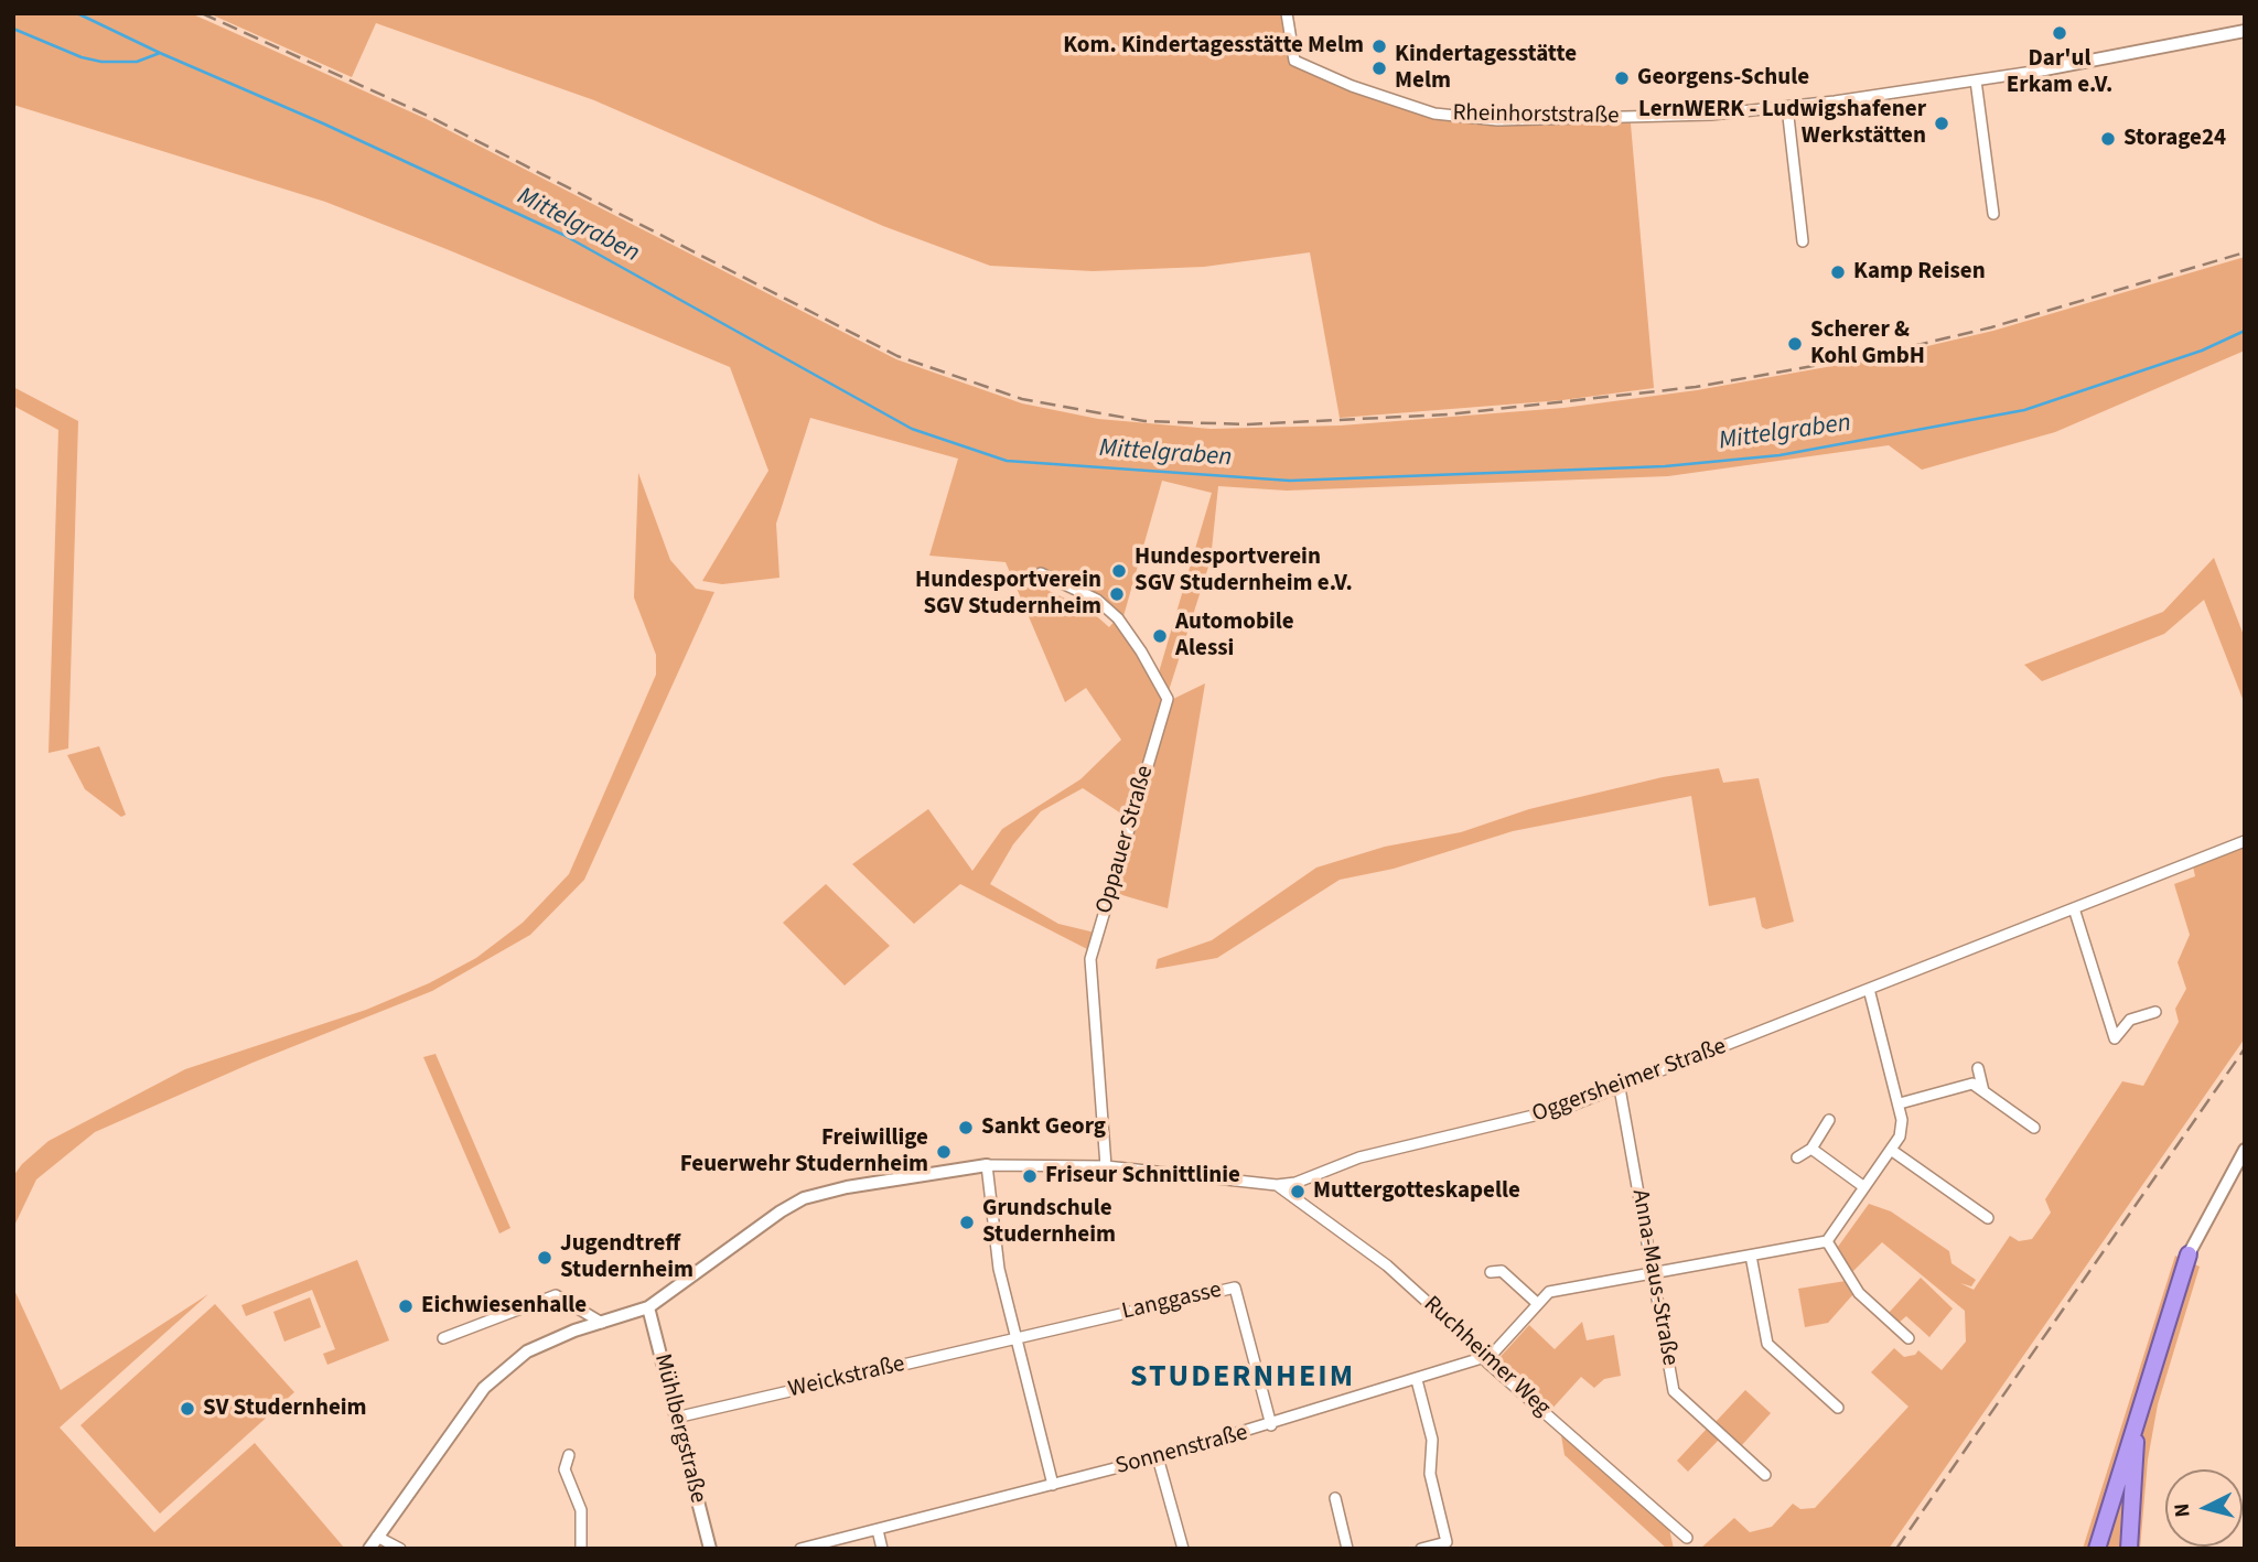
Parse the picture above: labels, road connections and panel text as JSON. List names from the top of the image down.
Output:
{
  "streets": {
    "street": [
      "Rheinhorststraße",
      "Oppauer Straße",
      "Oggersheimer Straße",
      "Anna-Maus-Straße",
      "Langgasse",
      "Ruchheimer Weg",
      "Weickstraße",
      "Mühlbergstraße",
      "Sonnenstraße"
    ]
  },
  "crossings": [
    ["Oppauer Straße", "Oggersheimer Straße"],
    ["Oggersheimer Straße", "Anna-Maus-Straße"],
    ["Oggersheimer Straße", "Ruchheimer Weg"],
    ["Anna-Maus-Straße", "Sonnenstraße"],
    ["Langgasse", "Weickstraße"],
    ["Langgasse", "Sonnenstraße"],
    ["Ruchheimer Weg", "Sonnenstraße"],
    ["Weickstraße", "Mühlbergstraße"]
  ],
  "districts": ["STUDERNHEIM"],
  "water": ["Mittelgraben"],
  "places": [
    "Dar'ul Erkam e.V.",
    "Kom. Kindertagesstätte Melm",
    "Kindertagesstätte Melm",
    "Georgens-Schule",
    "LernWERK - Ludwigshafener Werkstätten",
    "Storage24",
    "Kamp Reisen",
    "Scherer & Kohl GmbH",
    "Hundesportverein SGV Studernheim e.V.",
    "Hundesportverein SGV Studernheim",
    "Automobile Alessi",
    "Sankt Georg",
    "Freiwillige Feuerwehr Studernheim",
    "Friseur Schnittlinie",
    "Muttergotteskapelle",
    "Grundschule Studernheim",
    "Jugendtreff Studernheim",
    "Eichwiesenhalle",
    "SV Studernheim"
  ],
  "north": "left"
}
